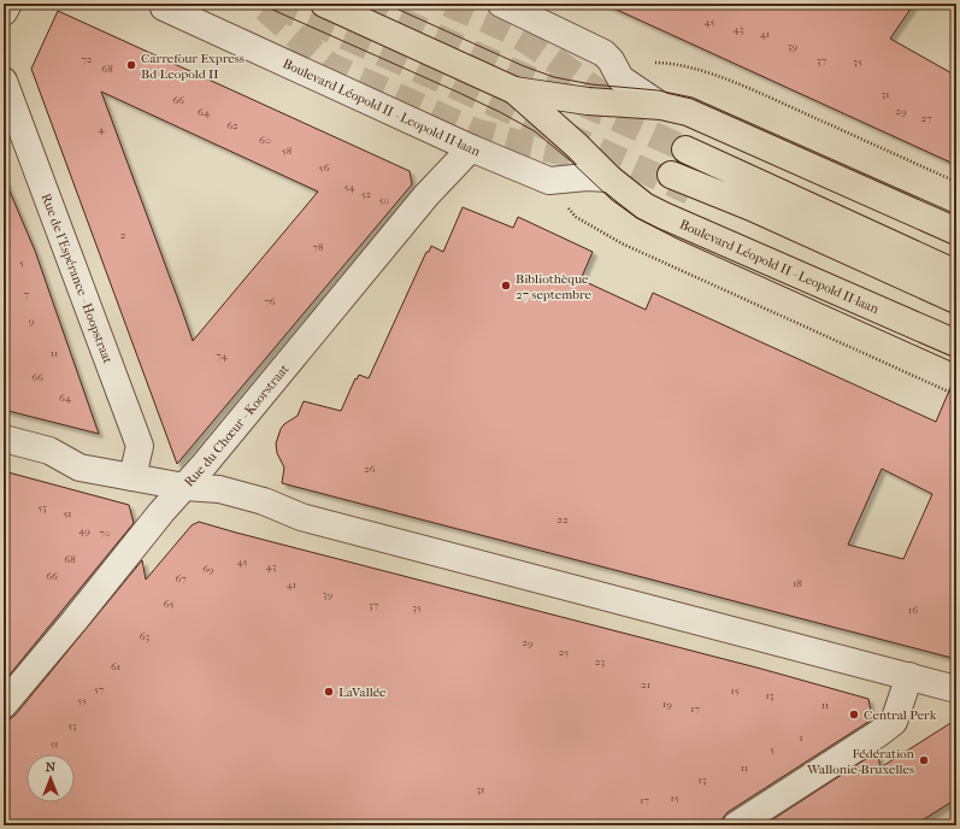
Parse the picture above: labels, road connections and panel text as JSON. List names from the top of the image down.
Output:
{
  "streets": {
    "main road": ["Boulevard Léopold II - Leopold II-laan"],
    "street": ["Rue de l'Espérance - Hoopstraat", "Rue du Chœur - Koorstraat"]
  },
  "crossings": [
    ["Boulevard Léopold II - Leopold II-laan", "Rue du Chœur - Koorstraat"]
  ],
  "places": [
    "Carrefour Express Bd Leopold II",
    "Bibliothèque 27 septembre",
    "LaVallée",
    "Central Perk",
    "Fédération Wallonie-Bruxelles"
  ],
  "house_numbers": [
    "45",
    "43",
    "41",
    "39",
    "72",
    "37",
    "35",
    "68",
    "31",
    "66",
    "29",
    "64",
    "27",
    "62",
    "4",
    "60",
    "58",
    "56",
    "54",
    "52",
    "50",
    "2",
    "78",
    "5",
    "7",
    "76",
    "9",
    "11",
    "74",
    "66",
    "64",
    "26",
    "53",
    "51",
    "22",
    "49",
    "70",
    "68",
    "45",
    "43",
    "69",
    "66",
    "67",
    "18",
    "41",
    "39",
    "65",
    "37",
    "35",
    "16",
    "63",
    "29",
    "25",
    "23",
    "61",
    "21",
    "57",
    "15",
    "13",
    "55",
    "19",
    "11",
    "17",
    "53",
    "1",
    "51",
    "5",
    "11",
    "13",
    "31",
    "15",
    "17"
  ],
  "north": "top"
}
